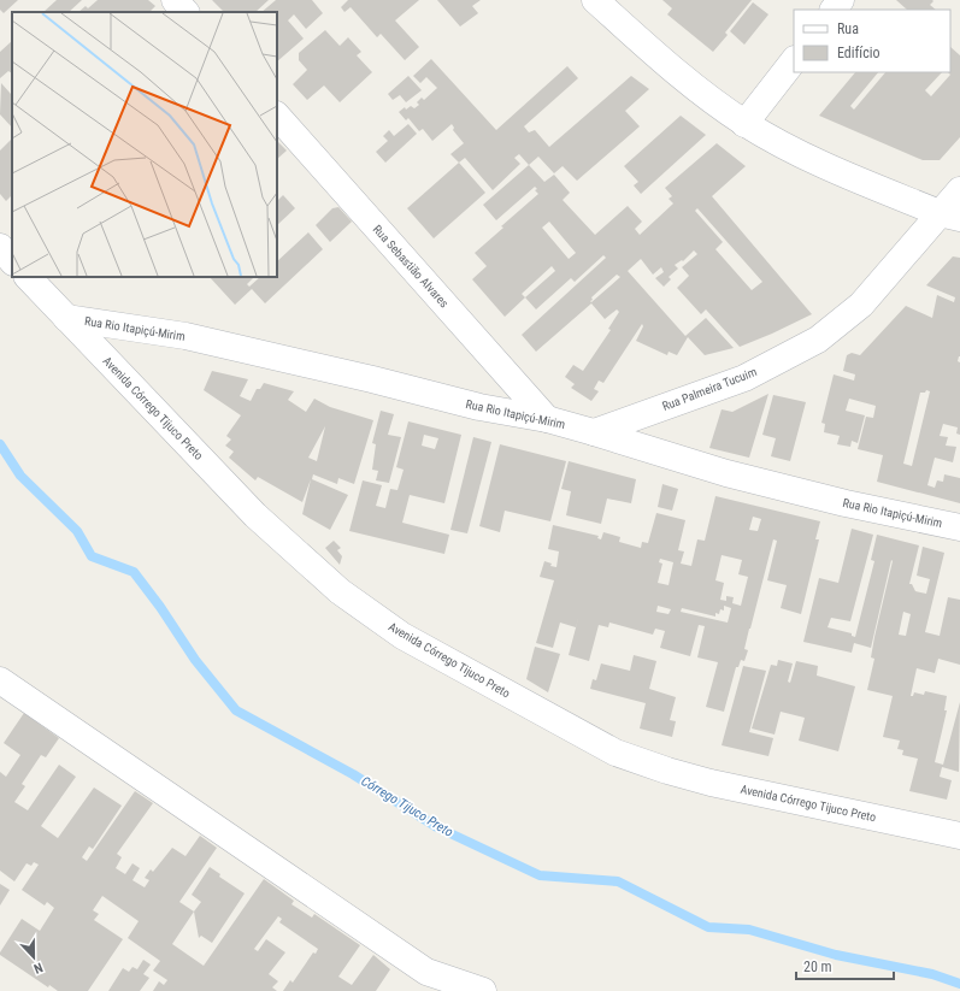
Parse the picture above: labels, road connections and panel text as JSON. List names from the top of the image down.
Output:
{
  "streets": {
    "street": [
      "Rua Sebastião Alvares",
      "Rua Rio Itapiçú-Mirim",
      "Rua Palmeira Tucuim",
      "Avenida Córrego Tijuco Preto"
    ]
  },
  "crossings": [
    ["Rua Sebastião Alvares", "Rua Rio Itapiçú-Mirim"],
    ["Rua Rio Itapiçú-Mirim", "Rua Palmeira Tucuim"],
    ["Rua Rio Itapiçú-Mirim", "Avenida Córrego Tijuco Preto"]
  ],
  "water": ["Córrego Tijuco Preto"],
  "legend": ["Rua", "Edifício"],
  "scale_bar": "20 m",
  "north": "bottom"
}
